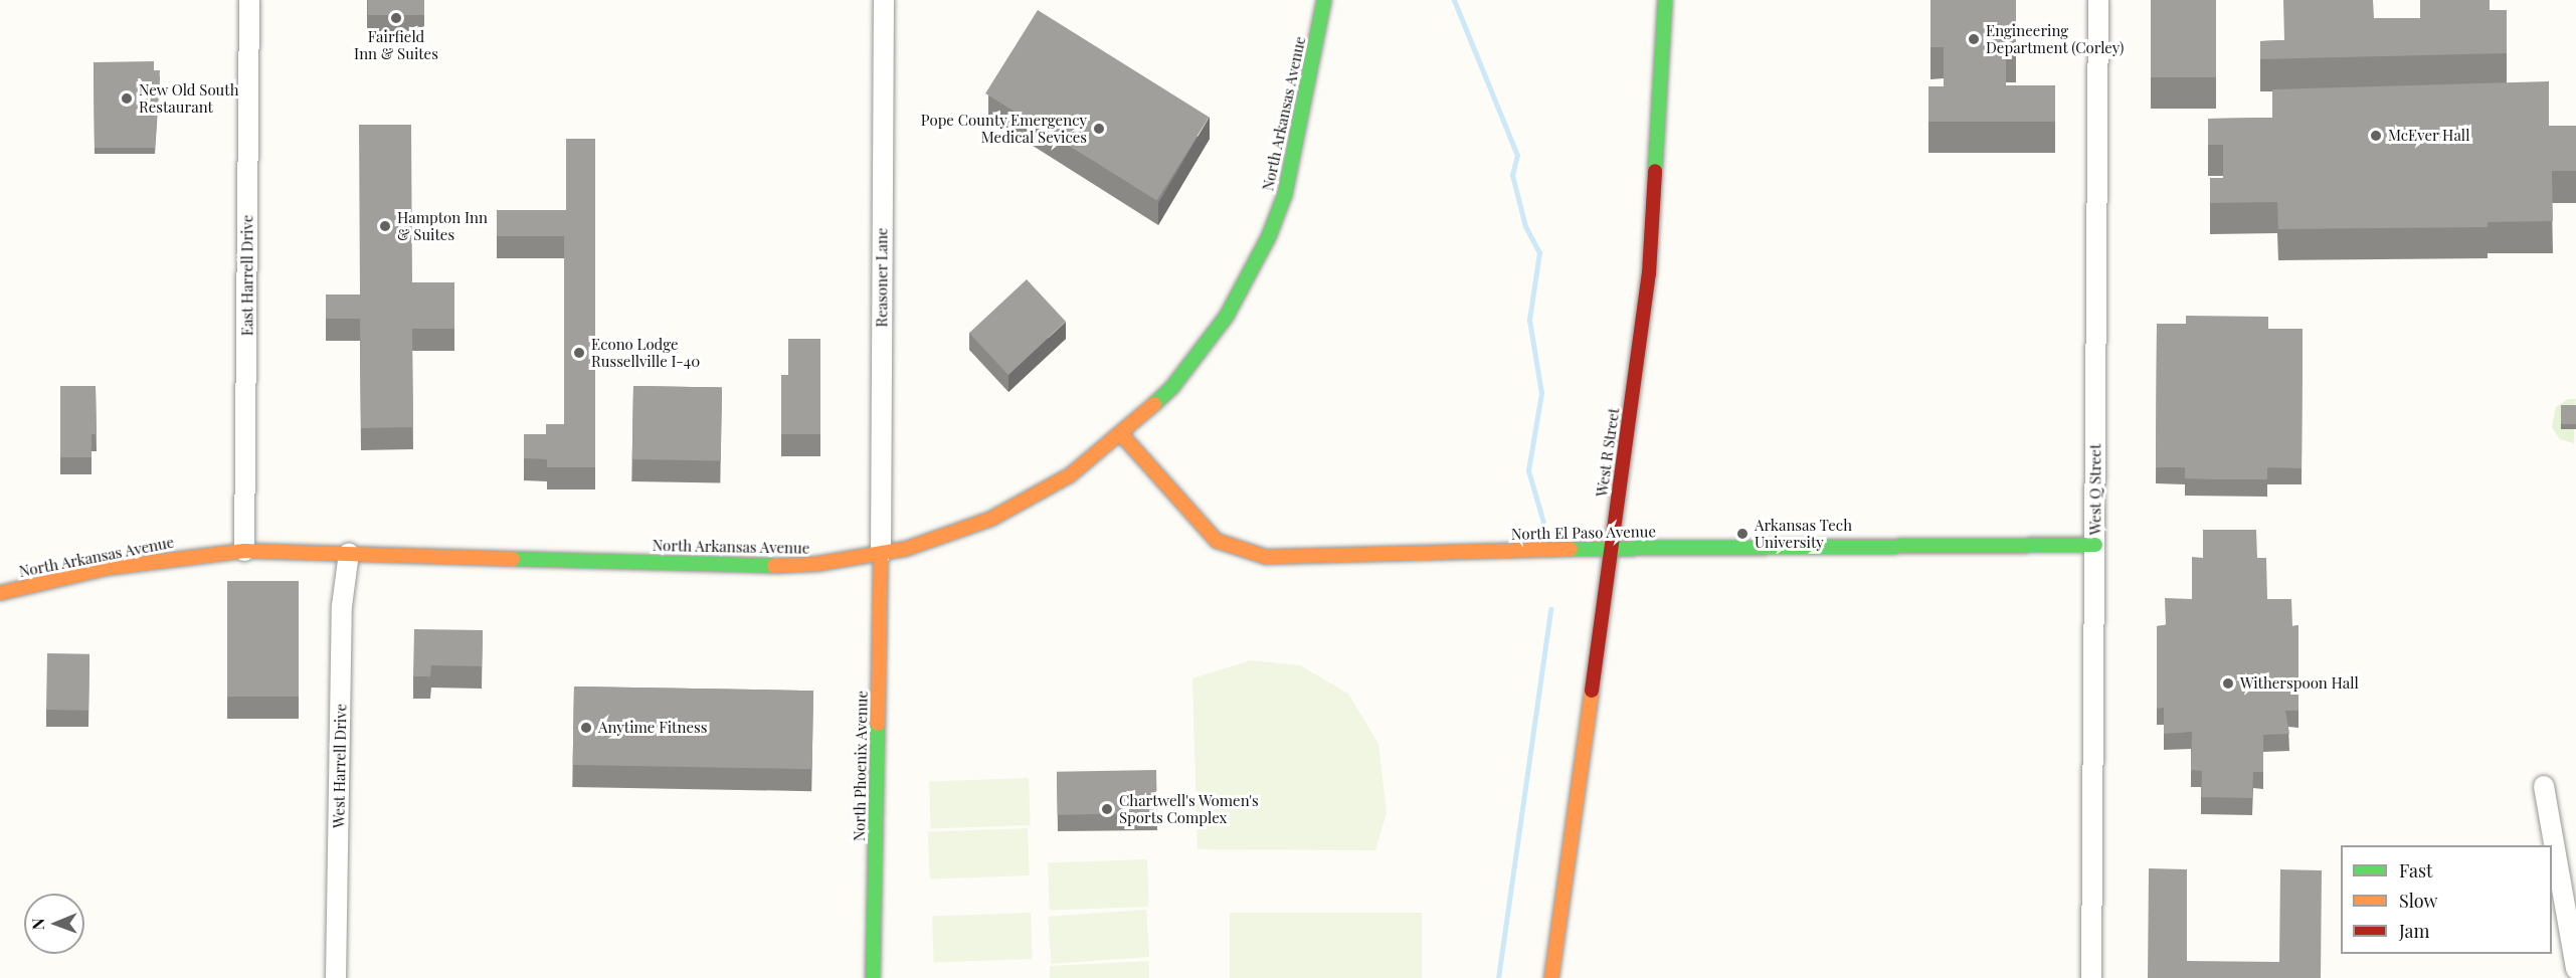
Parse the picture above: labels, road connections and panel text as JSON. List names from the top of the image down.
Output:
{
  "streets": {
    "main road": [
      "North Arkansas Avenue",
      "West R Street",
      "North El Paso Avenue",
      "North Phoenix Avenue"
    ],
    "street": [
      "East Harrell Drive",
      "Reasoner Lane",
      "West Q Street",
      "West Harrell Drive"
    ]
  },
  "crossings": [
    ["North Arkansas Avenue", "East Harrell Drive"],
    ["North Arkansas Avenue", "Reasoner Lane"],
    ["North Arkansas Avenue", "North El Paso Avenue"],
    ["North Arkansas Avenue", "West Harrell Drive"],
    ["North Arkansas Avenue", "North Phoenix Avenue"],
    ["Reasoner Lane", "North Phoenix Avenue"],
    ["West R Street", "North El Paso Avenue"],
    ["West Q Street", "North El Paso Avenue"]
  ],
  "places": [
    "Fairfield Inn & Suites",
    "Engineering Department (Corley)",
    "New Old South Restaurant",
    "Pope County Emergency Medical Sevices",
    "McEver Hall",
    "Hampton Inn & Suites",
    "Econo Lodge Russellville I-40",
    "Arkansas Tech University",
    "Witherspoon Hall",
    "Anytime Fitness",
    "Chartwell's Women's Sports Complex"
  ],
  "legend": ["Fast", "Slow", "Jam"],
  "north": "left"
}
